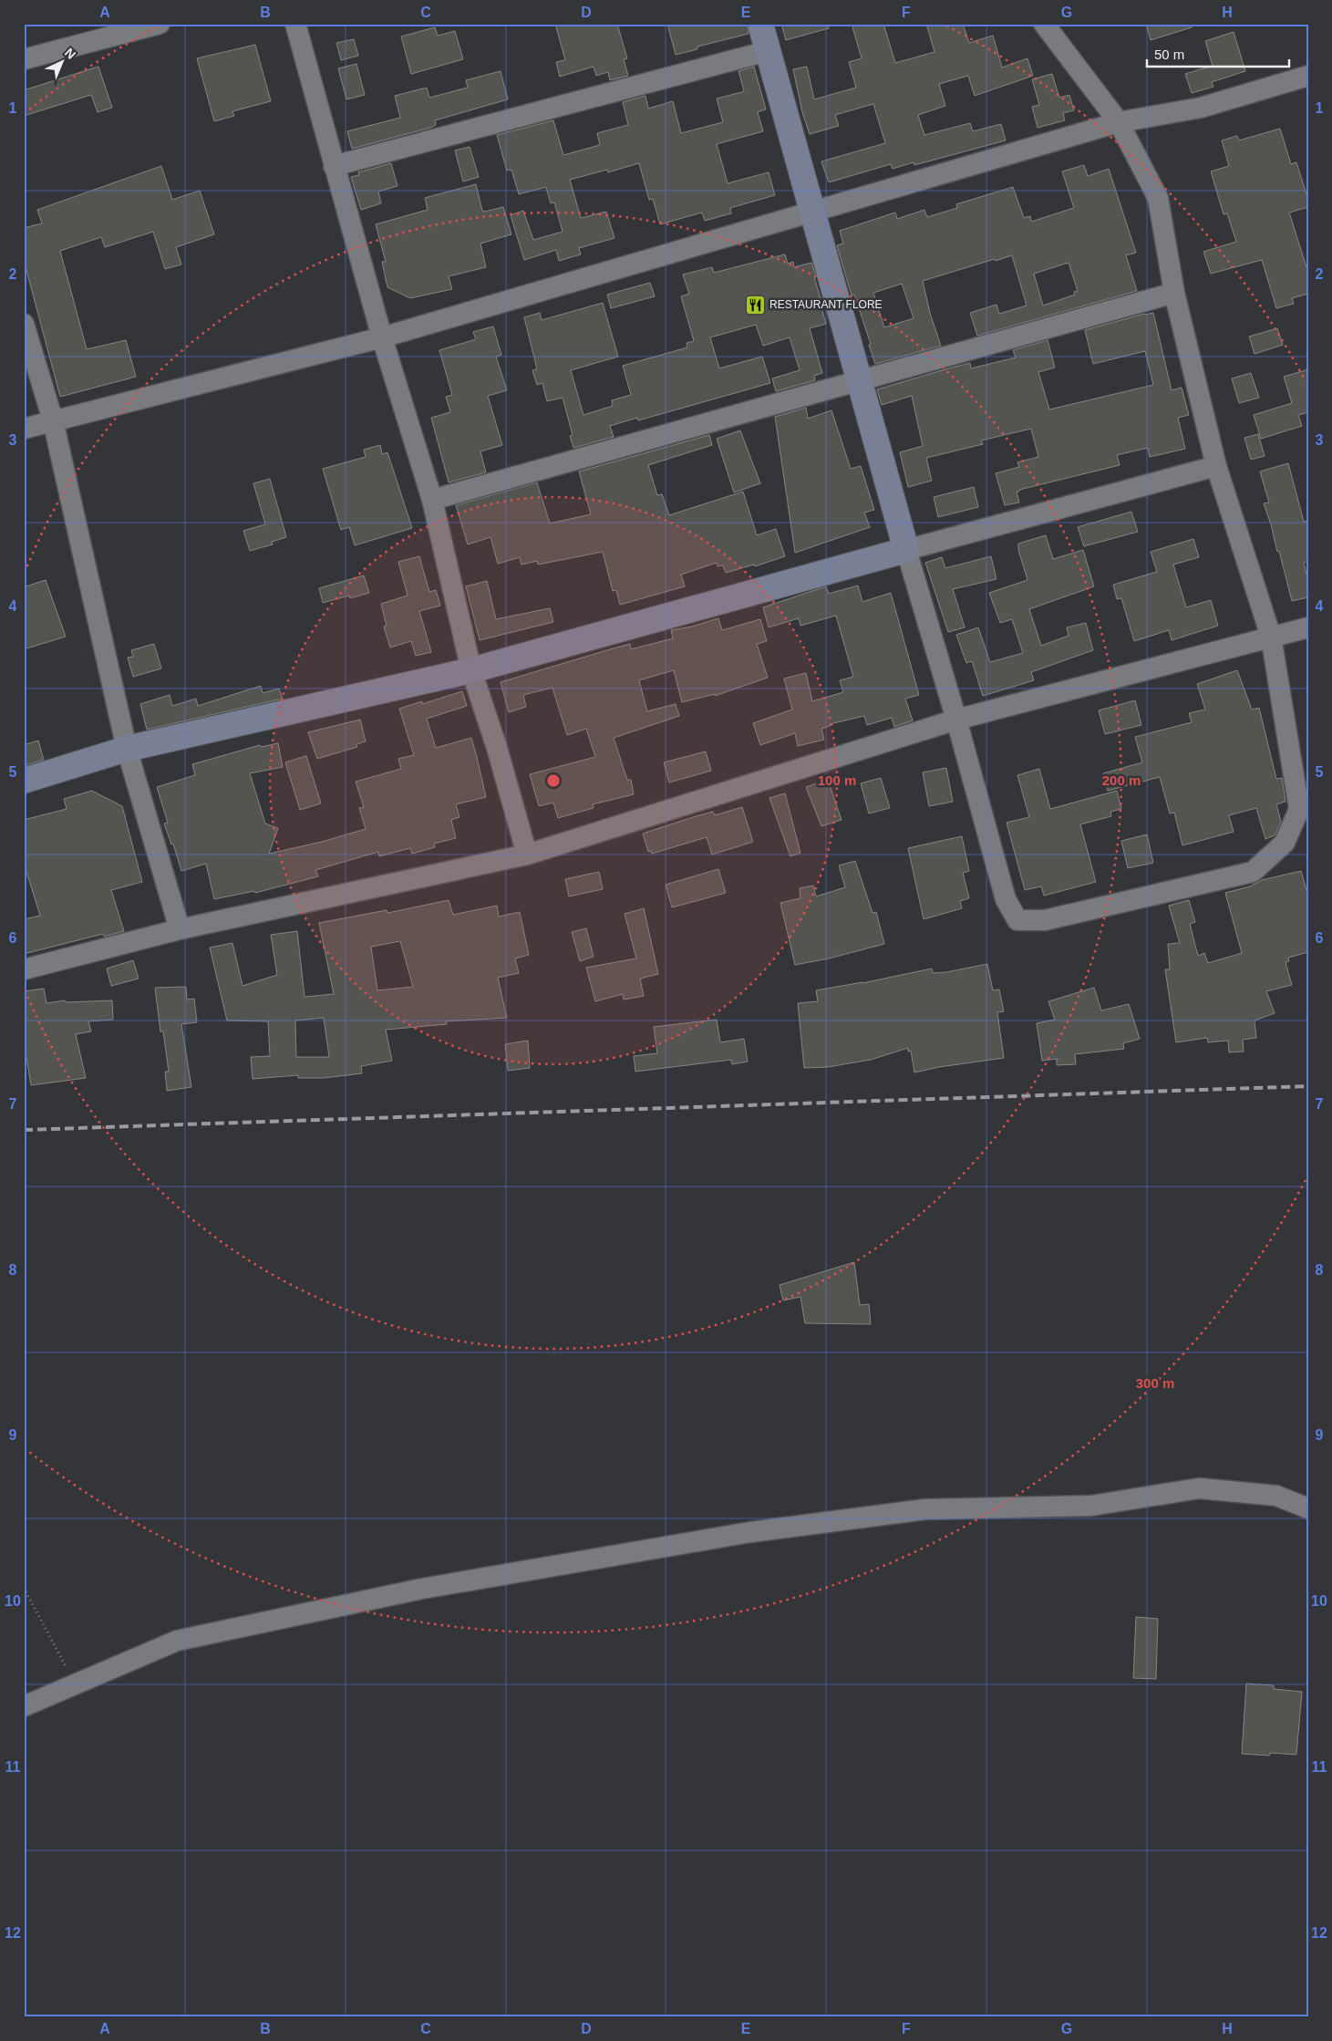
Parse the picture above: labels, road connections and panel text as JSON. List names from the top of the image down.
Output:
{
  "places": {
    "restaurant": ["RESTAURANT FLORE"]
  },
  "scale_bar": "50 m",
  "north": "top right",
  "grid": {
    "columns": [
      "A",
      "B",
      "C",
      "D",
      "E",
      "F",
      "G",
      "H"
    ],
    "rows": [
      "1",
      "2",
      "3",
      "4",
      "5",
      "6",
      "7",
      "8",
      "9",
      "10",
      "11",
      "12"
    ]
  },
  "rings": ["100 m", "200 m", "300 m"]
}
